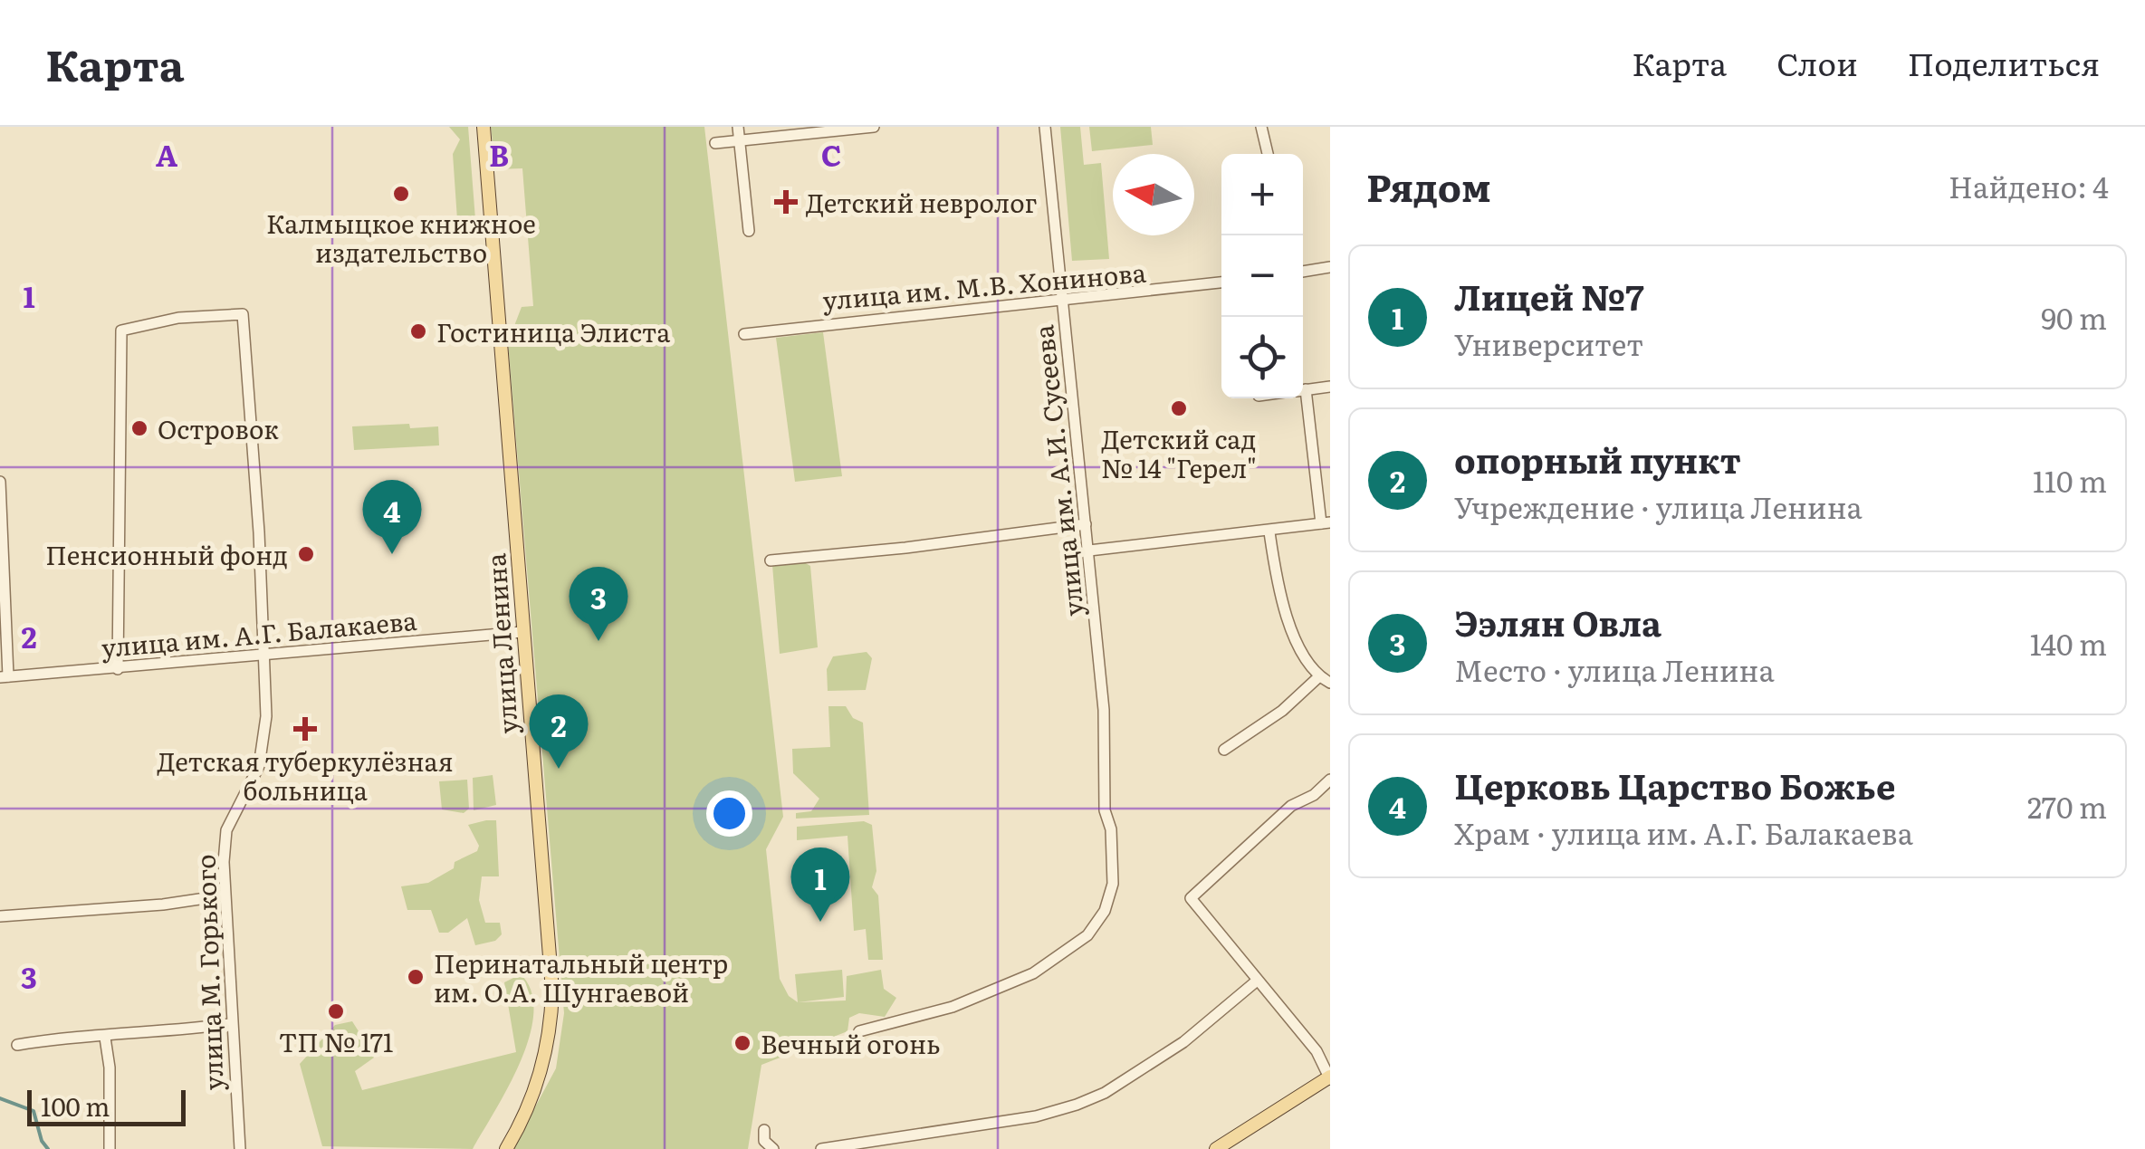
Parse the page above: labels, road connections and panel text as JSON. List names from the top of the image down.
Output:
{
  "streets": {
    "main road": ["улица Ленина"],
    "street": [
      "улица им. М.В. Хонинова",
      "улица им. А.И. Сусеева",
      "улица им. А.Г. Балакаева",
      "улица М. Горького"
    ]
  },
  "crossings": [
    ["улица им. М.В. Хонинова", "улица им. А.И. Сусеева"],
    ["улица им. А.Г. Балакаева", "улица Ленина"],
    ["улица им. А.Г. Балакаева", "улица М. Горького"]
  ],
  "places": {
    "other": [
      "Калмыцкое книжное издательство",
      "Гостиница Элиста",
      "Детский сад № 14 \"Герел\"",
      "Островок",
      "Пенсионный фонд",
      "Перинатальный центр им. О.А. Шунгаевой",
      "ТП № 171",
      "Вечный огонь"
    ],
    "health": ["Детский невролог", "Детская туберкулёзная больница"]
  },
  "scale_bar": "100 m",
  "north": "left",
  "page": {
    "header": "Карта",
    "nav": ["Карта", "Слои", "Поделиться"],
    "heading": ["Рядом", "Найдено: 4"],
    "map_buttons": ["+", "−"],
    "list": [
      {
        "mark": "1",
        "name": "Лицей №7",
        "note": "Университет",
        "value": "90 m"
      },
      {
        "mark": "2",
        "name": "опорный пункт",
        "note": "Учреждение · улица Ленина",
        "value": "110 m"
      },
      {
        "mark": "3",
        "name": "Ээлян Овла",
        "note": "Место · улица Ленина",
        "value": "140 m"
      },
      {
        "mark": "4",
        "name": "Церковь Царство Божье",
        "note": "Храм · улица им. А.Г. Балакаева",
        "value": "270 m"
      }
    ],
    "pins": [
      "4",
      "3",
      "2",
      "1"
    ],
    "scale": "100 m"
  },
  "grid": {
    "columns": ["A", "B", "C"],
    "rows": ["1", "2", "3"]
  }
}
